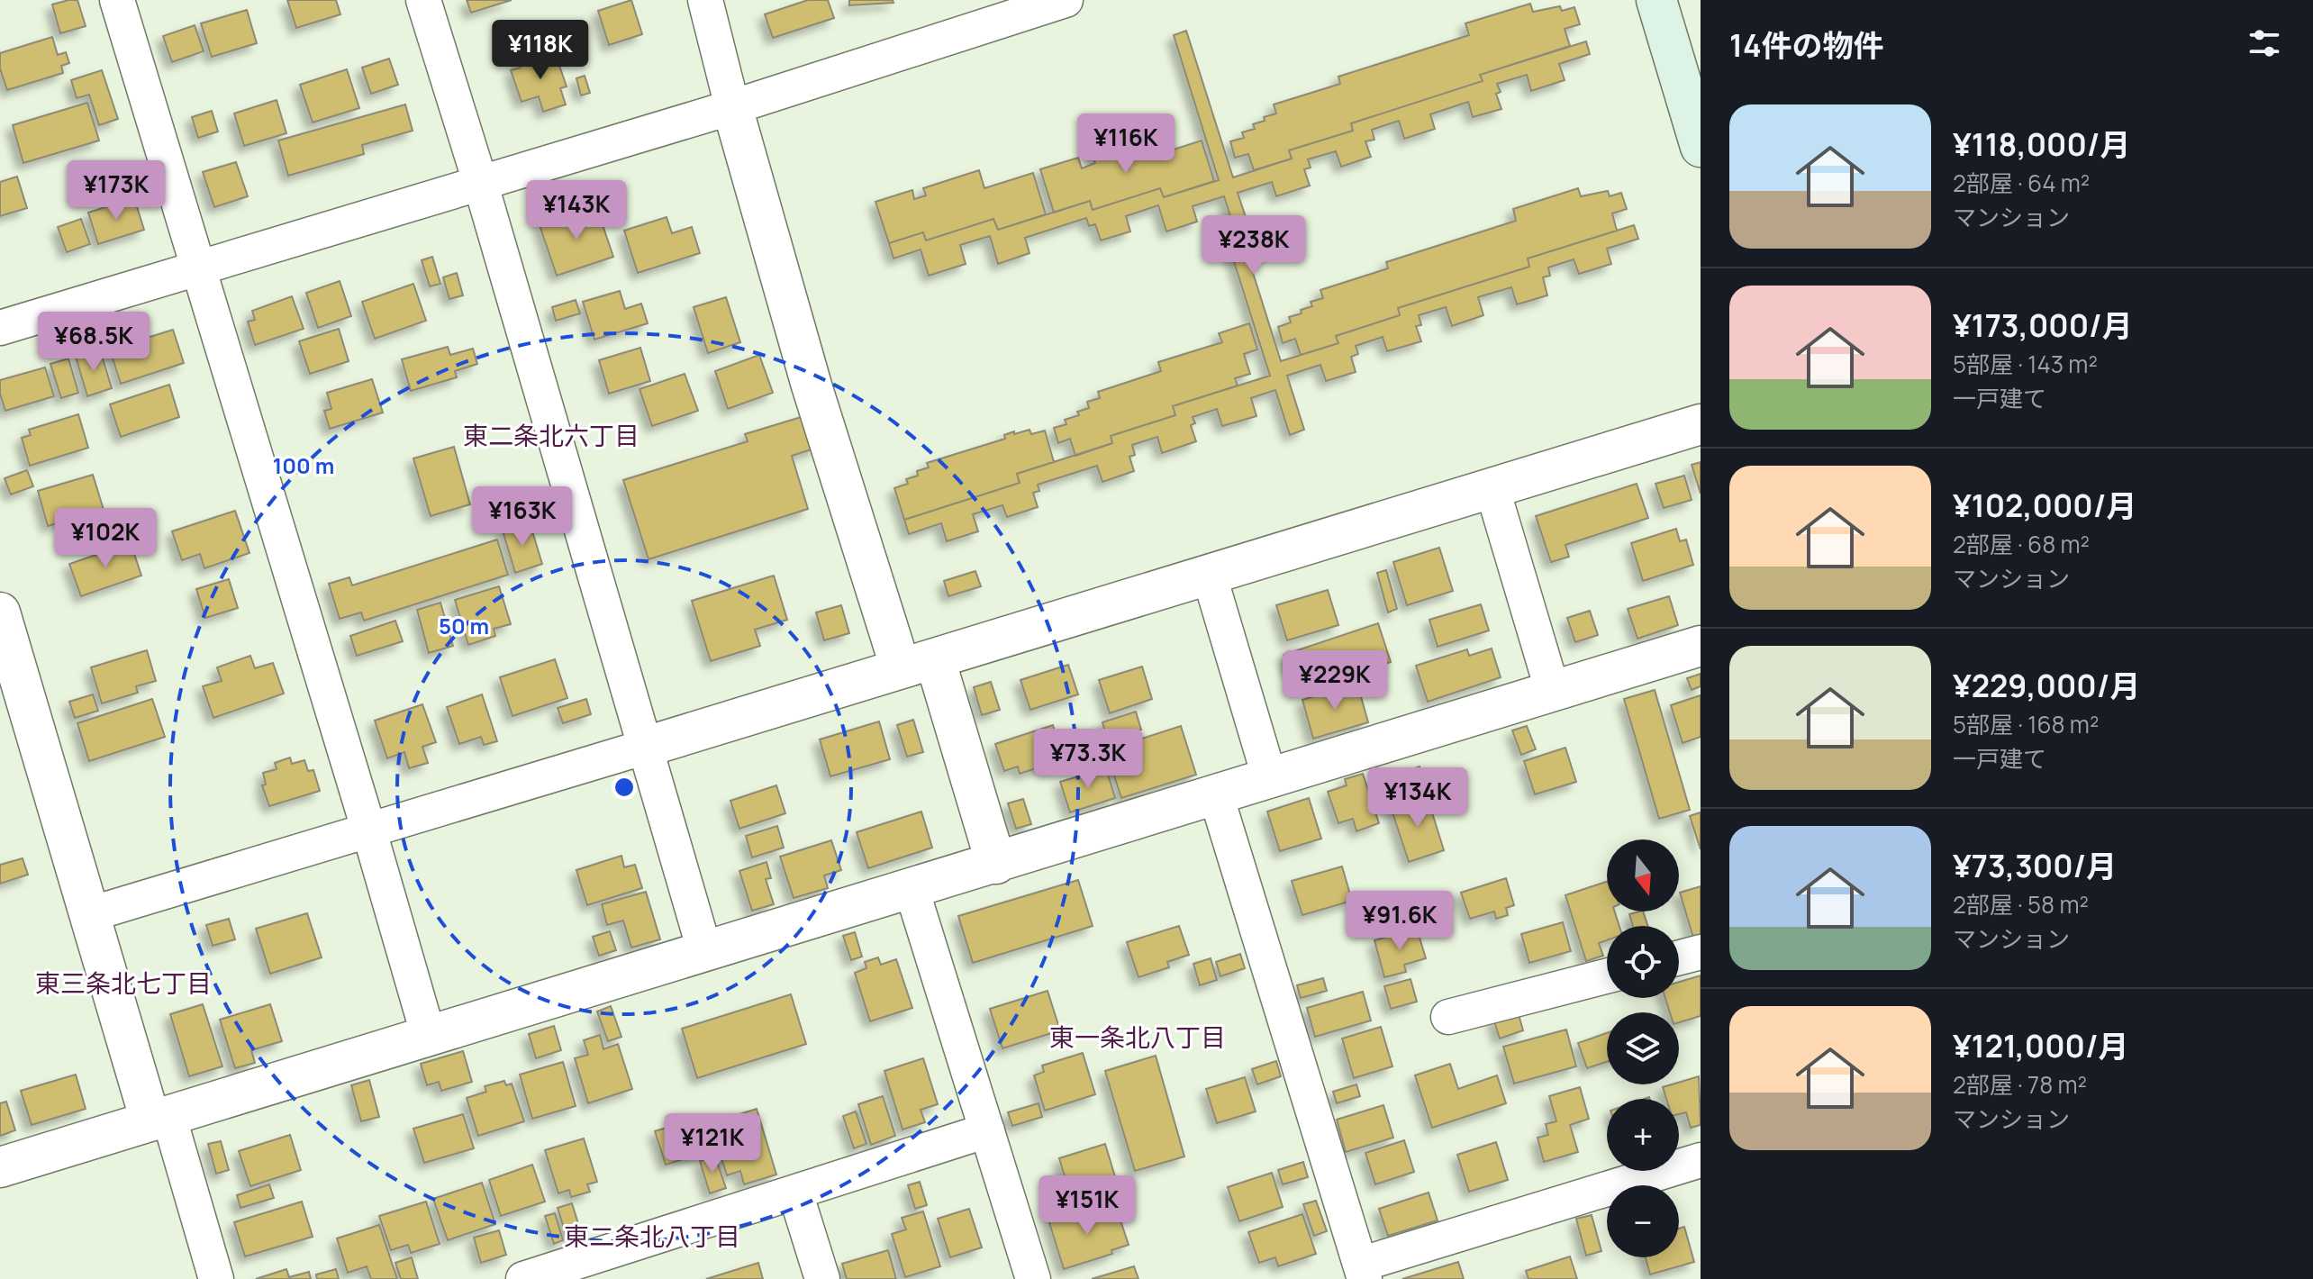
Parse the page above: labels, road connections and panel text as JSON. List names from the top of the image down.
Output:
{
  "districts": [
    "東二条北六丁目",
    "東三条北七丁目",
    "東一条北八丁目",
    "東二条北八丁目"
  ],
  "north": "bottom",
  "page": {
    "heading": "14件の物件",
    "price": [
      "¥118K",
      "¥116K",
      "¥173K",
      "¥143K",
      "¥238K",
      "¥68.5K",
      "¥163K",
      "¥102K",
      "¥229K",
      "¥73.3K",
      "¥134K",
      "¥91.6K",
      "¥121K",
      "¥151K"
    ],
    "list": [
      {
        "name": "¥118,000/月",
        "note": "2部屋 · 64 m² · マンション"
      },
      {
        "name": "¥173,000/月",
        "note": "5部屋 · 143 m² · 一戸建て"
      },
      {
        "name": "¥102,000/月",
        "note": "2部屋 · 68 m² · マンション"
      },
      {
        "name": "¥229,000/月",
        "note": "5部屋 · 168 m² · 一戸建て"
      },
      {
        "name": "¥73,300/月",
        "note": "2部屋 · 58 m² · マンション"
      },
      {
        "name": "¥121,000/月",
        "note": "2部屋 · 78 m² · マンション"
      }
    ],
    "map_buttons": ["+", "−"]
  },
  "rings": ["100 m", "50 m"]
}
